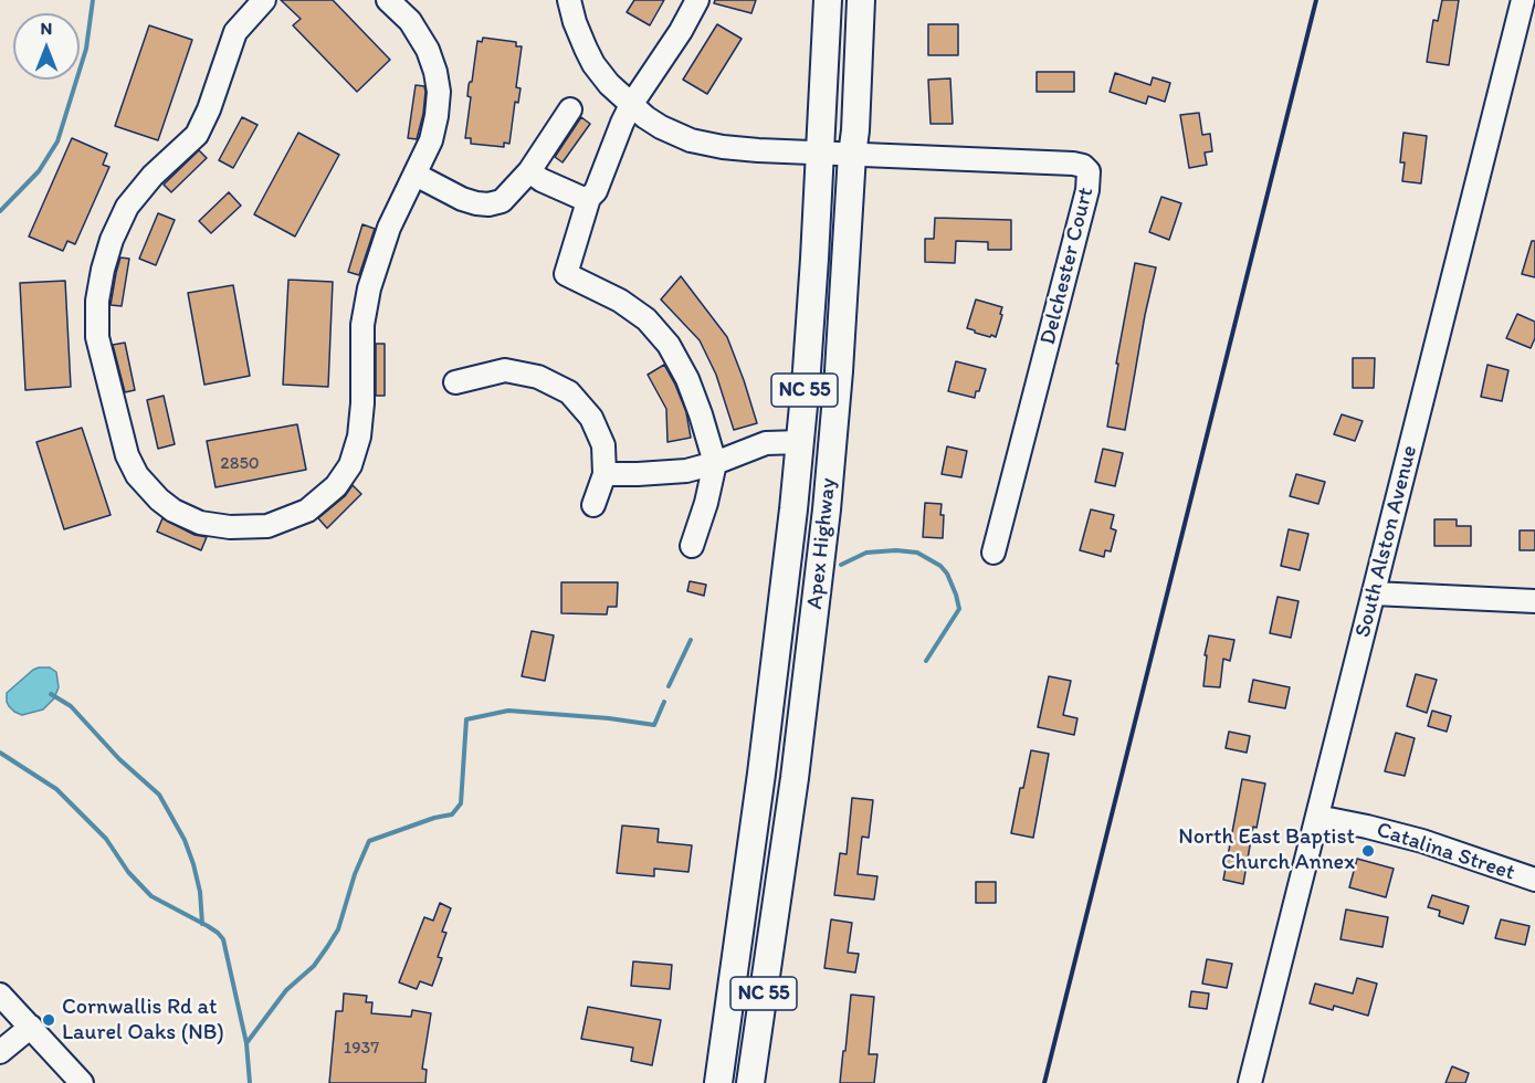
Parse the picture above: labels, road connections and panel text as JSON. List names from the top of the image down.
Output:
{
  "streets": {
    "main road": ["NC 55", "Apex Highway"],
    "street": ["Delchester Court", "South Alston Avenue", "Catalina Street"]
  },
  "crossings": [
    ["Delchester Court", "Apex Highway"],
    ["South Alston Avenue", "Catalina Street"]
  ],
  "places": ["North East Baptist Church Annex", "Cornwallis Rd at Laurel Oaks (NB)"],
  "house_numbers": ["2850", "1937"],
  "north": "top"
}
